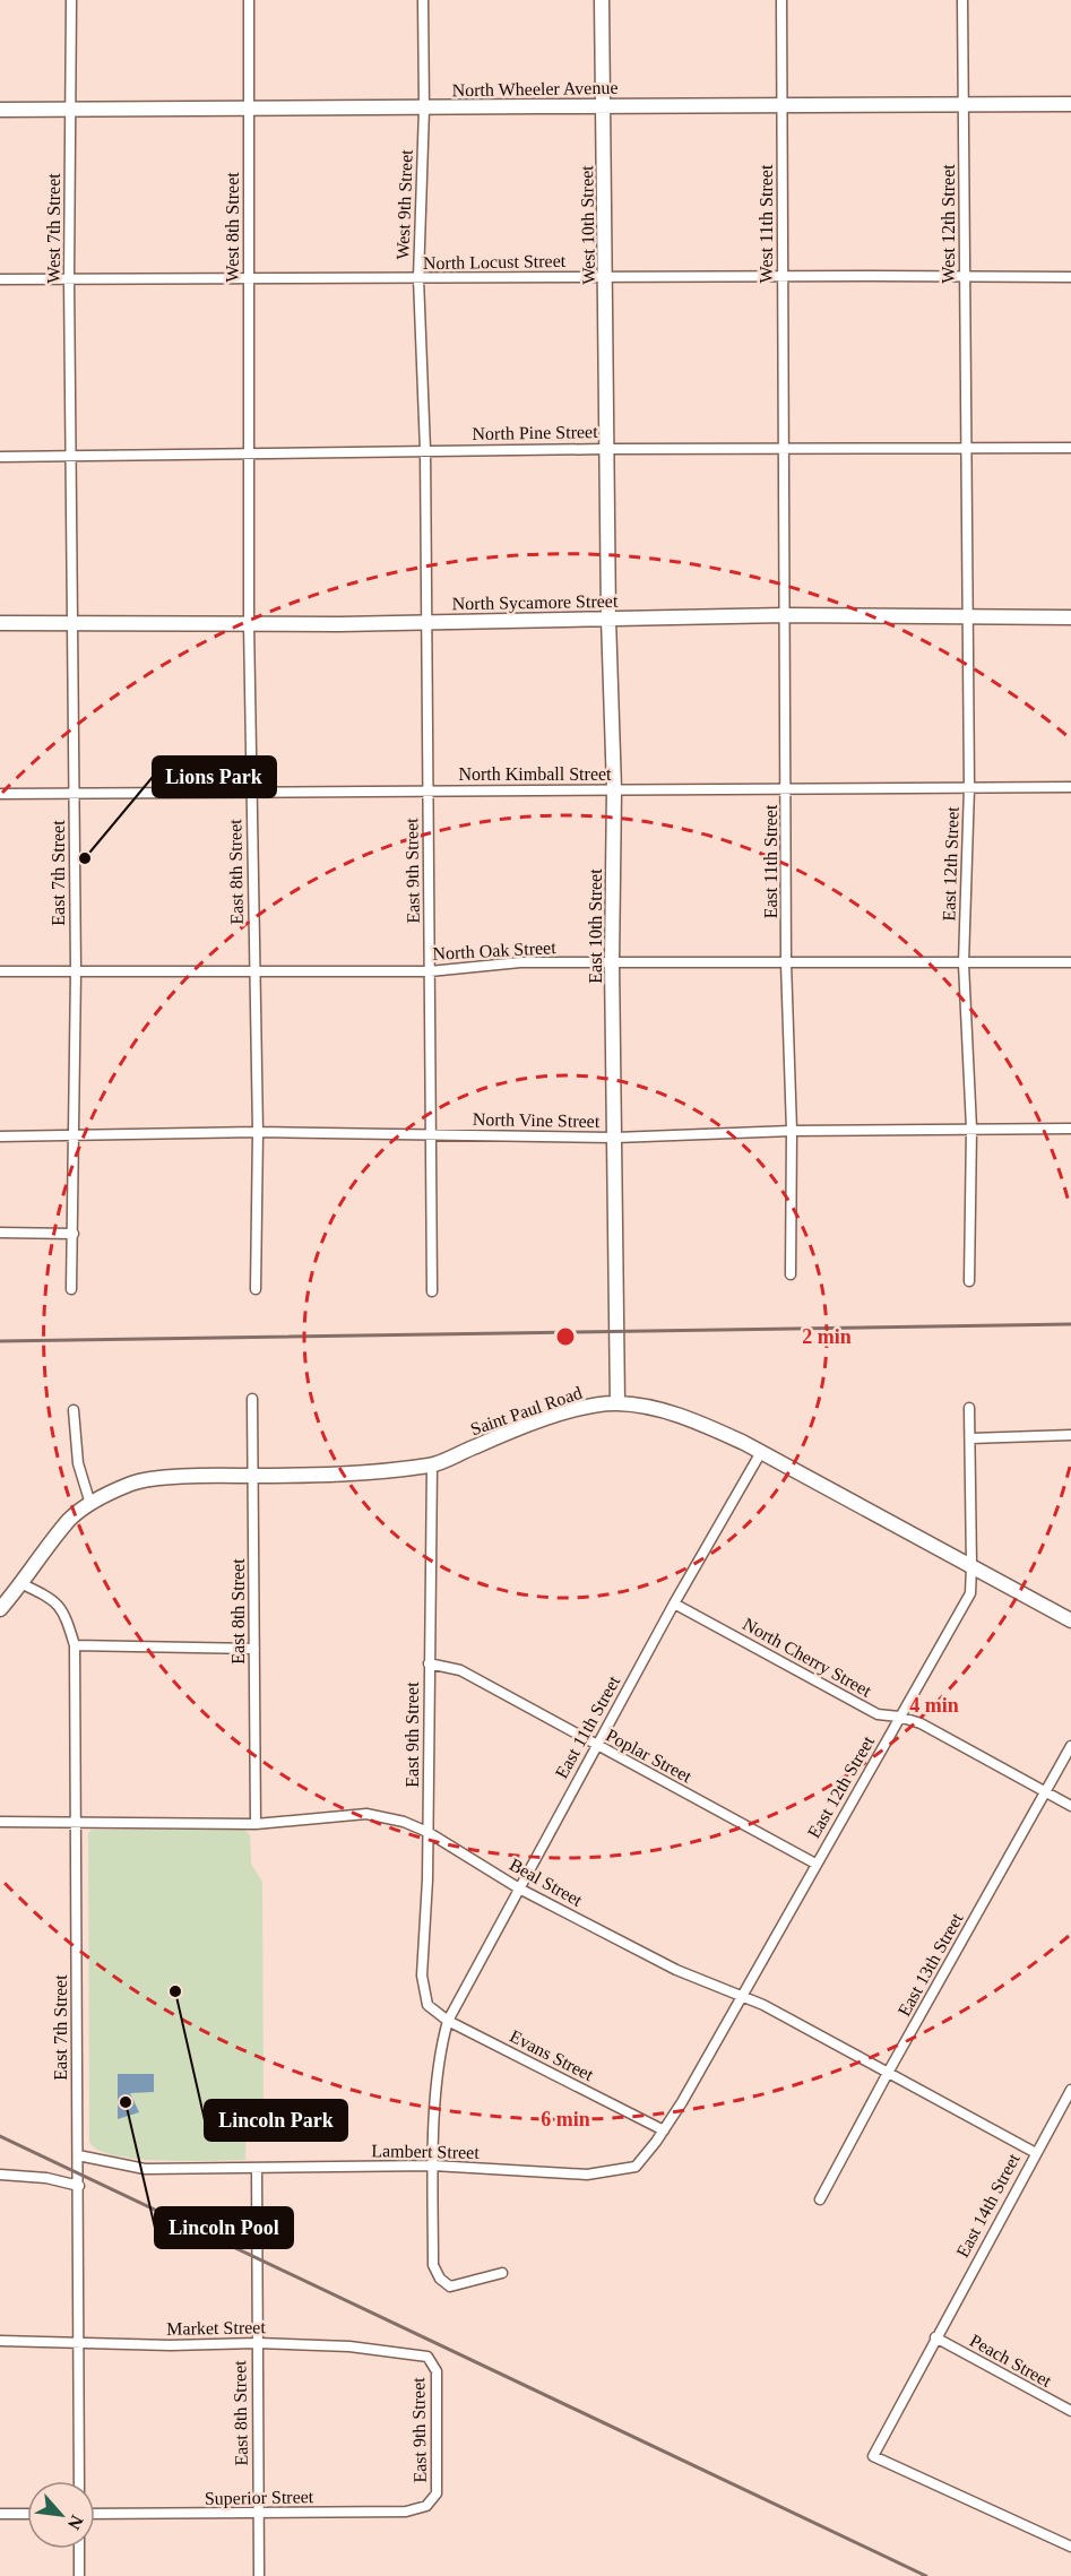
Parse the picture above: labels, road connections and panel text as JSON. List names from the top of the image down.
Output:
{
  "streets": {
    "street": [
      "North Wheeler Avenue",
      "West 9th Street",
      "West 11th Street",
      "West 12th Street",
      "West 10th Street",
      "West 8th Street",
      "West 7th Street",
      "North Locust Street",
      "North Pine Street",
      "North Sycamore Street",
      "North Kimball Street",
      "East 11th Street",
      "East 12th Street",
      "East 9th Street",
      "East 8th Street",
      "East 7th Street",
      "East 10th Street",
      "North Oak Street",
      "North Vine Street",
      "Saint Paul Road",
      "North Cherry Street",
      "Poplar Street",
      "Beal Street",
      "East 13th Street",
      "Evans Street",
      "Lambert Street",
      "East 14th Street",
      "Market Street",
      "Peach Street",
      "Superior Street"
    ]
  },
  "crossings": [
    ["North Wheeler Avenue", "West 9th Street"],
    ["North Wheeler Avenue", "West 11th Street"],
    ["North Wheeler Avenue", "West 12th Street"],
    ["North Wheeler Avenue", "West 10th Street"],
    ["North Wheeler Avenue", "West 8th Street"],
    ["North Wheeler Avenue", "West 7th Street"],
    ["West 9th Street", "North Locust Street"],
    ["West 9th Street", "North Pine Street"],
    ["West 9th Street", "East 9th Street"],
    ["West 11th Street", "North Locust Street"],
    ["West 11th Street", "North Pine Street"],
    ["West 11th Street", "East 11th Street"],
    ["West 12th Street", "North Locust Street"],
    ["West 12th Street", "North Pine Street"],
    ["West 12th Street", "East 12th Street"],
    ["West 10th Street", "North Locust Street"],
    ["West 10th Street", "North Pine Street"],
    ["West 10th Street", "East 10th Street"],
    ["West 8th Street", "North Locust Street"],
    ["West 8th Street", "North Pine Street"],
    ["West 8th Street", "East 8th Street"],
    ["West 7th Street", "North Locust Street"],
    ["West 7th Street", "North Pine Street"],
    ["West 7th Street", "East 7th Street"],
    ["North Pine Street", "East 11th Street"],
    ["North Pine Street", "East 12th Street"],
    ["North Pine Street", "East 9th Street"],
    ["North Pine Street", "East 8th Street"],
    ["North Pine Street", "East 7th Street"],
    ["North Pine Street", "East 10th Street"],
    ["North Sycamore Street", "East 11th Street"],
    ["North Sycamore Street", "East 12th Street"],
    ["North Sycamore Street", "East 9th Street"],
    ["North Sycamore Street", "East 8th Street"],
    ["North Sycamore Street", "East 7th Street"],
    ["North Sycamore Street", "East 10th Street"],
    ["North Kimball Street", "East 11th Street"],
    ["North Kimball Street", "East 12th Street"],
    ["North Kimball Street", "East 9th Street"],
    ["North Kimball Street", "East 8th Street"],
    ["North Kimball Street", "East 7th Street"],
    ["North Kimball Street", "East 10th Street"],
    ["East 11th Street", "North Oak Street"],
    ["East 11th Street", "North Vine Street"],
    ["East 11th Street", "Saint Paul Road"],
    ["East 11th Street", "North Cherry Street"],
    ["East 11th Street", "Poplar Street"],
    ["East 11th Street", "Beal Street"],
    ["East 11th Street", "Evans Street"],
    ["East 12th Street", "North Oak Street"],
    ["East 12th Street", "North Vine Street"],
    ["East 12th Street", "Saint Paul Road"],
    ["East 12th Street", "North Cherry Street"],
    ["East 12th Street", "Poplar Street"],
    ["East 12th Street", "Beal Street"],
    ["East 12th Street", "Evans Street"],
    ["East 12th Street", "Lambert Street"],
    ["East 9th Street", "North Oak Street"],
    ["East 9th Street", "North Vine Street"],
    ["East 9th Street", "Saint Paul Road"],
    ["East 9th Street", "Poplar Street"],
    ["East 9th Street", "Beal Street"],
    ["East 9th Street", "Evans Street"],
    ["East 9th Street", "Market Street"],
    ["East 9th Street", "Superior Street"],
    ["East 8th Street", "North Oak Street"],
    ["East 8th Street", "North Vine Street"],
    ["East 8th Street", "Saint Paul Road"],
    ["East 8th Street", "Beal Street"],
    ["East 8th Street", "Lambert Street"],
    ["East 8th Street", "Market Street"],
    ["East 8th Street", "Superior Street"],
    ["East 7th Street", "North Oak Street"],
    ["East 7th Street", "North Vine Street"],
    ["East 7th Street", "Saint Paul Road"],
    ["East 7th Street", "Beal Street"],
    ["East 7th Street", "Lambert Street"],
    ["East 7th Street", "Market Street"],
    ["East 10th Street", "North Oak Street"],
    ["East 10th Street", "North Vine Street"],
    ["East 10th Street", "Saint Paul Road"],
    ["North Cherry Street", "East 13th Street"],
    ["Beal Street", "East 13th Street"],
    ["Beal Street", "East 14th Street"],
    ["East 14th Street", "Peach Street"]
  ],
  "places": ["Lions Park", "Lincoln Park", "Lincoln Pool"],
  "north": "bottom right",
  "rings": ["2 min", "4 min", "6 min"]
}
